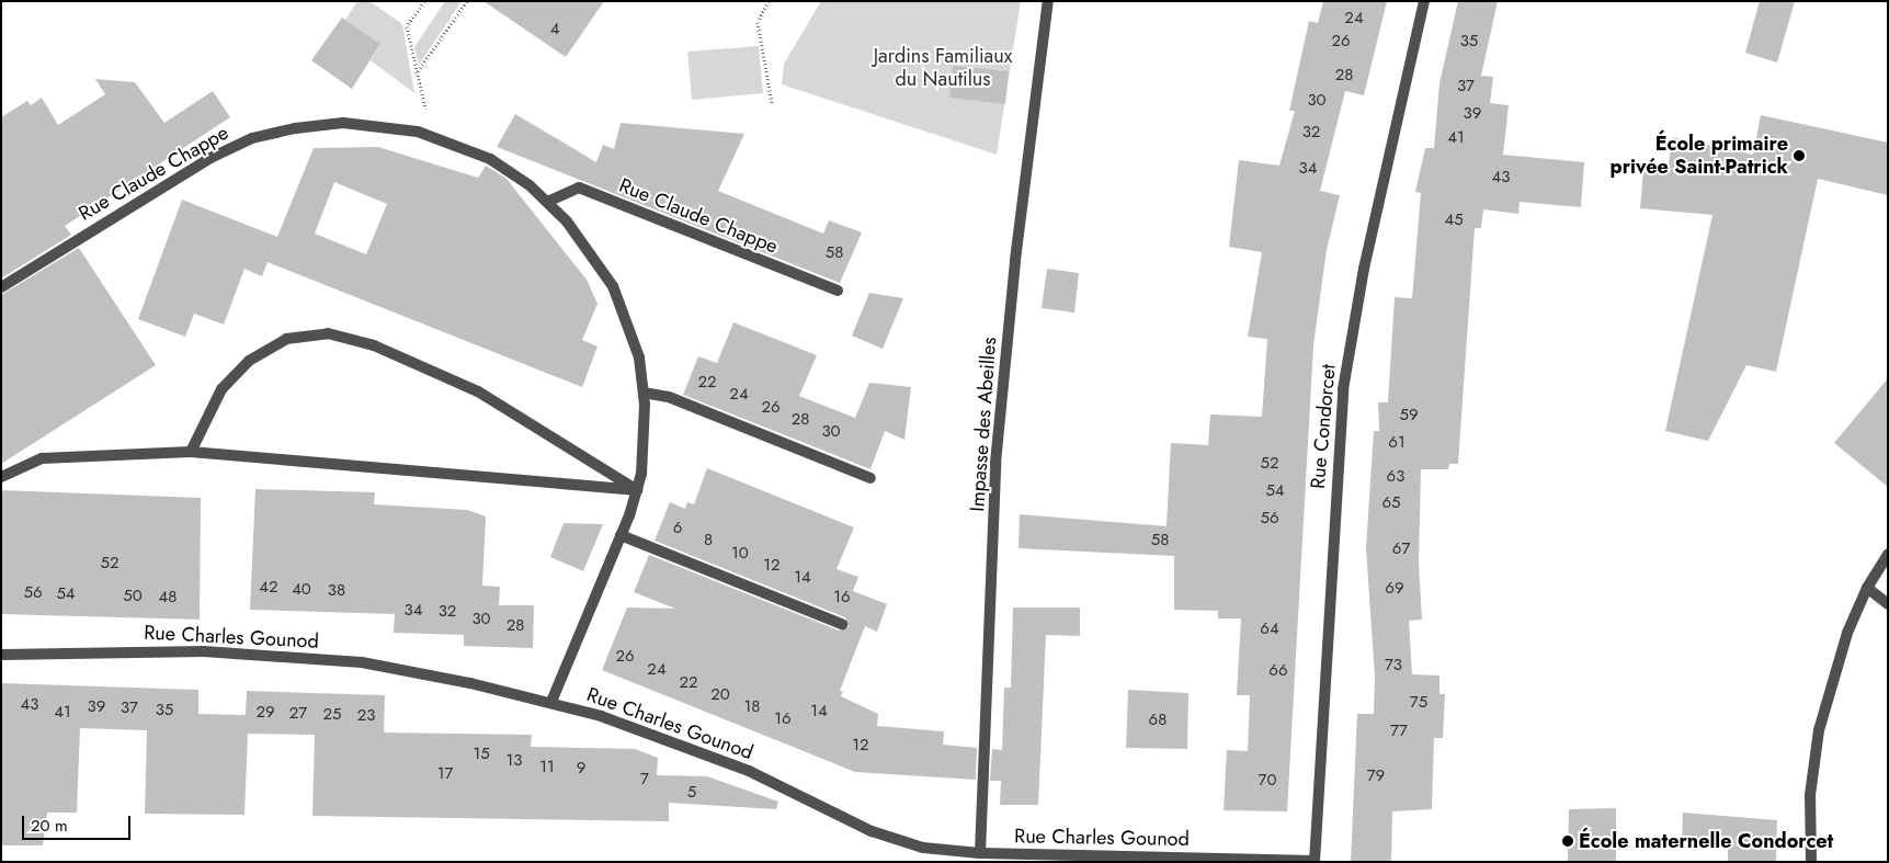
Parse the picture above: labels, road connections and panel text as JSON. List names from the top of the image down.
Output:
{
  "streets": {
    "street": [
      "Rue Claude Chappe",
      "Impasse des Abeilles",
      "Rue Condorcet",
      "Rue Charles Gounod"
    ]
  },
  "crossings": [
    ["Rue Claude Chappe", "Rue Charles Gounod"],
    ["Impasse des Abeilles", "Rue Charles Gounod"],
    ["Rue Condorcet", "Rue Charles Gounod"]
  ],
  "parks": ["Jardins Familiaux du Nautilus"],
  "places": ["École primaire privée Saint-Patrick", "École maternelle Condorcet"],
  "house_numbers": [
    "24",
    "4",
    "26",
    "35",
    "28",
    "37",
    "30",
    "39",
    "32",
    "41",
    "34",
    "43",
    "45",
    "58",
    "22",
    "24",
    "26",
    "59",
    "28",
    "30",
    "61",
    "52",
    "63",
    "54",
    "65",
    "56",
    "6",
    "8",
    "58",
    "67",
    "10",
    "52",
    "12",
    "14",
    "42",
    "69",
    "40",
    "38",
    "56",
    "54",
    "50",
    "48",
    "16",
    "34",
    "32",
    "30",
    "28",
    "64",
    "26",
    "73",
    "24",
    "66",
    "22",
    "20",
    "75",
    "43",
    "39",
    "18",
    "37",
    "35",
    "14",
    "41",
    "29",
    "27",
    "25",
    "23",
    "16",
    "68",
    "77",
    "12",
    "15",
    "13",
    "11",
    "9",
    "17",
    "79",
    "7",
    "70",
    "5"
  ],
  "scale_bar": "20 m"
}
